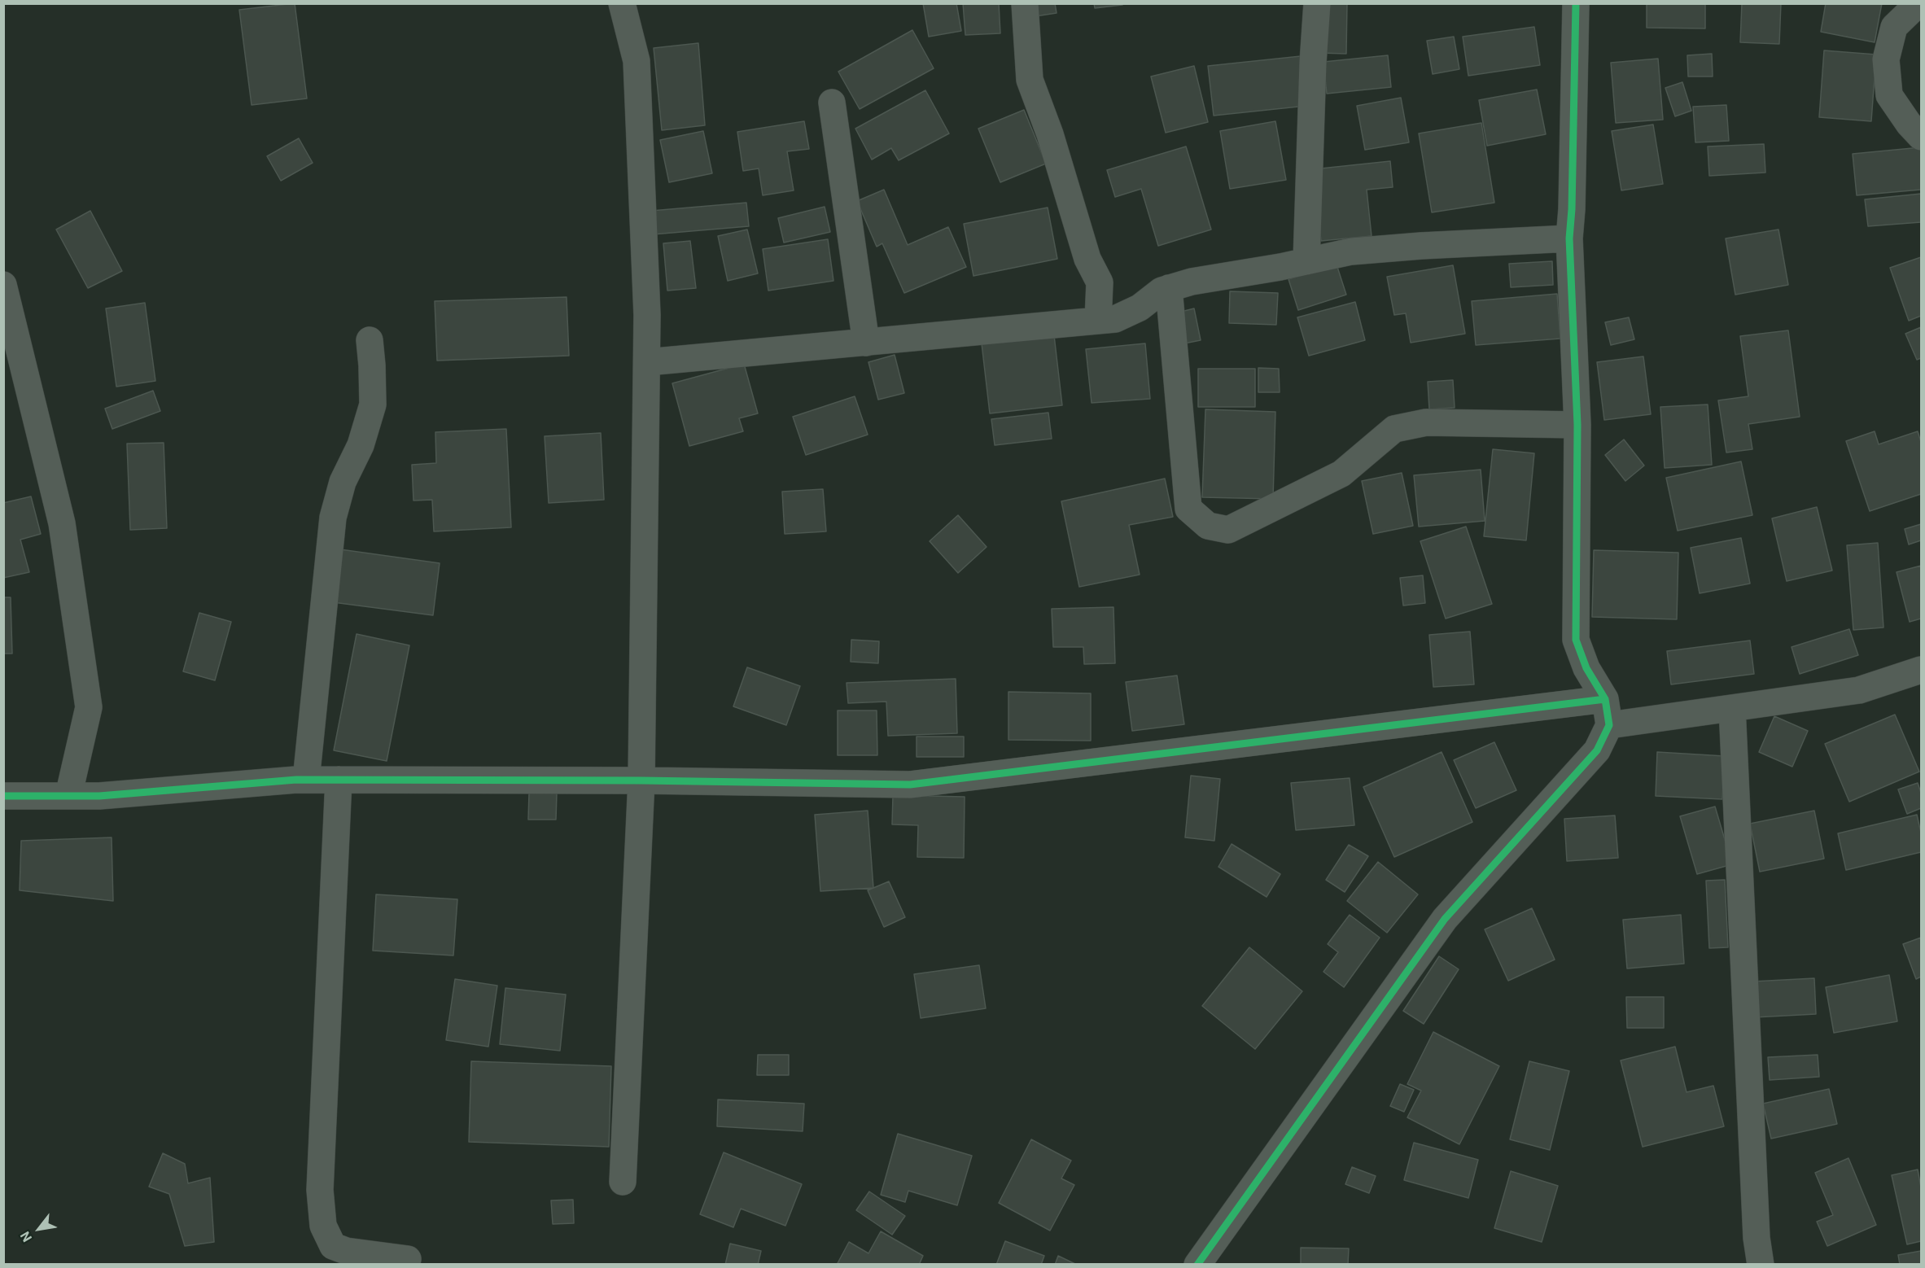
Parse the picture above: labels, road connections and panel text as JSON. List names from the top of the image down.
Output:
{
  "north": "bottom left"
}
